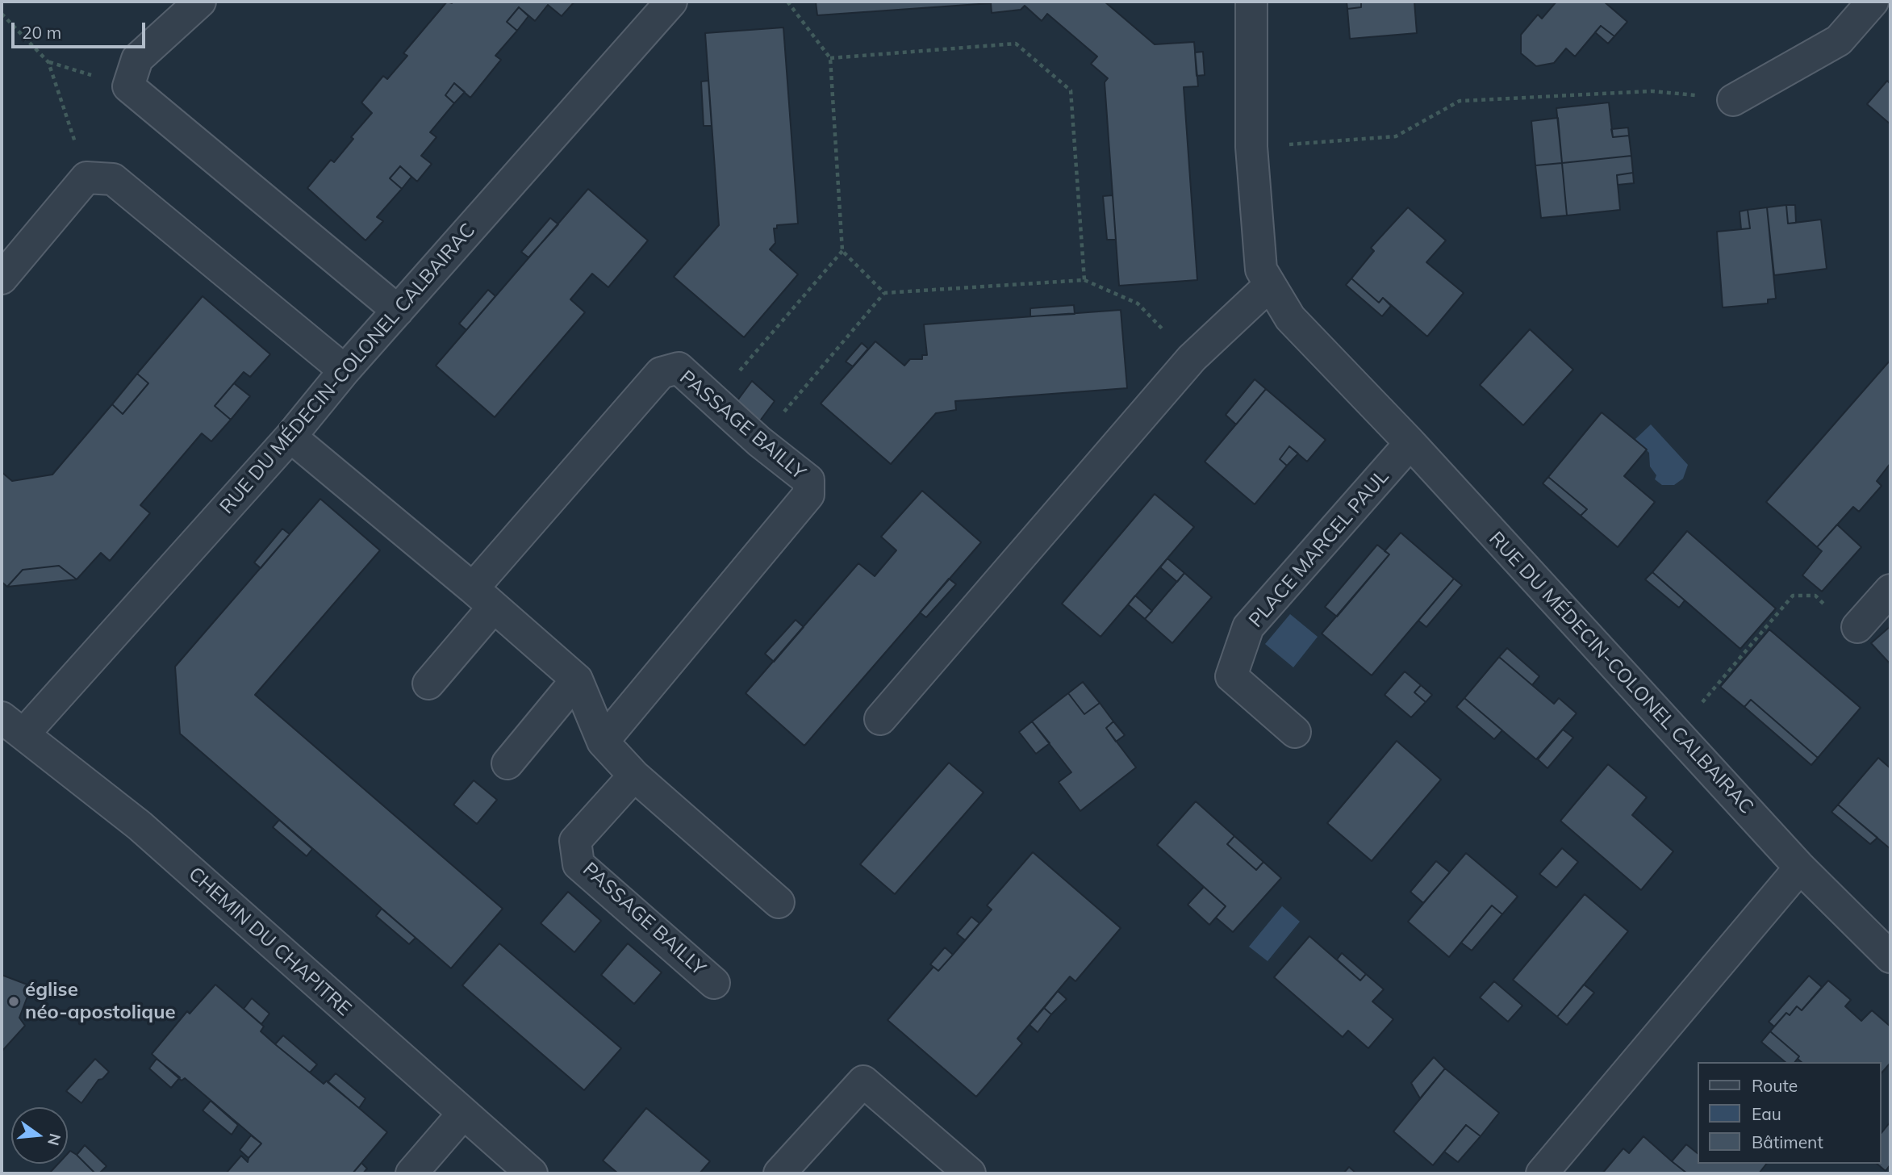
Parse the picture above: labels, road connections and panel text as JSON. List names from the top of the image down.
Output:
{
  "streets": {
    "street": [
      "RUE DU MÉDECIN-COLONEL CALBAIRAC",
      "PASSAGE BAILLY",
      "PLACE MARCEL PAUL",
      "CHEMIN DU CHAPITRE"
    ]
  },
  "crossings": [
    ["RUE DU MÉDECIN-COLONEL CALBAIRAC", "PLACE MARCEL PAUL"],
    ["RUE DU MÉDECIN-COLONEL CALBAIRAC", "CHEMIN DU CHAPITRE"]
  ],
  "places": ["église néo-apostolique"],
  "legend": ["Route", "Eau", "Bâtiment"],
  "scale_bar": "20 m",
  "north": "right"
}
